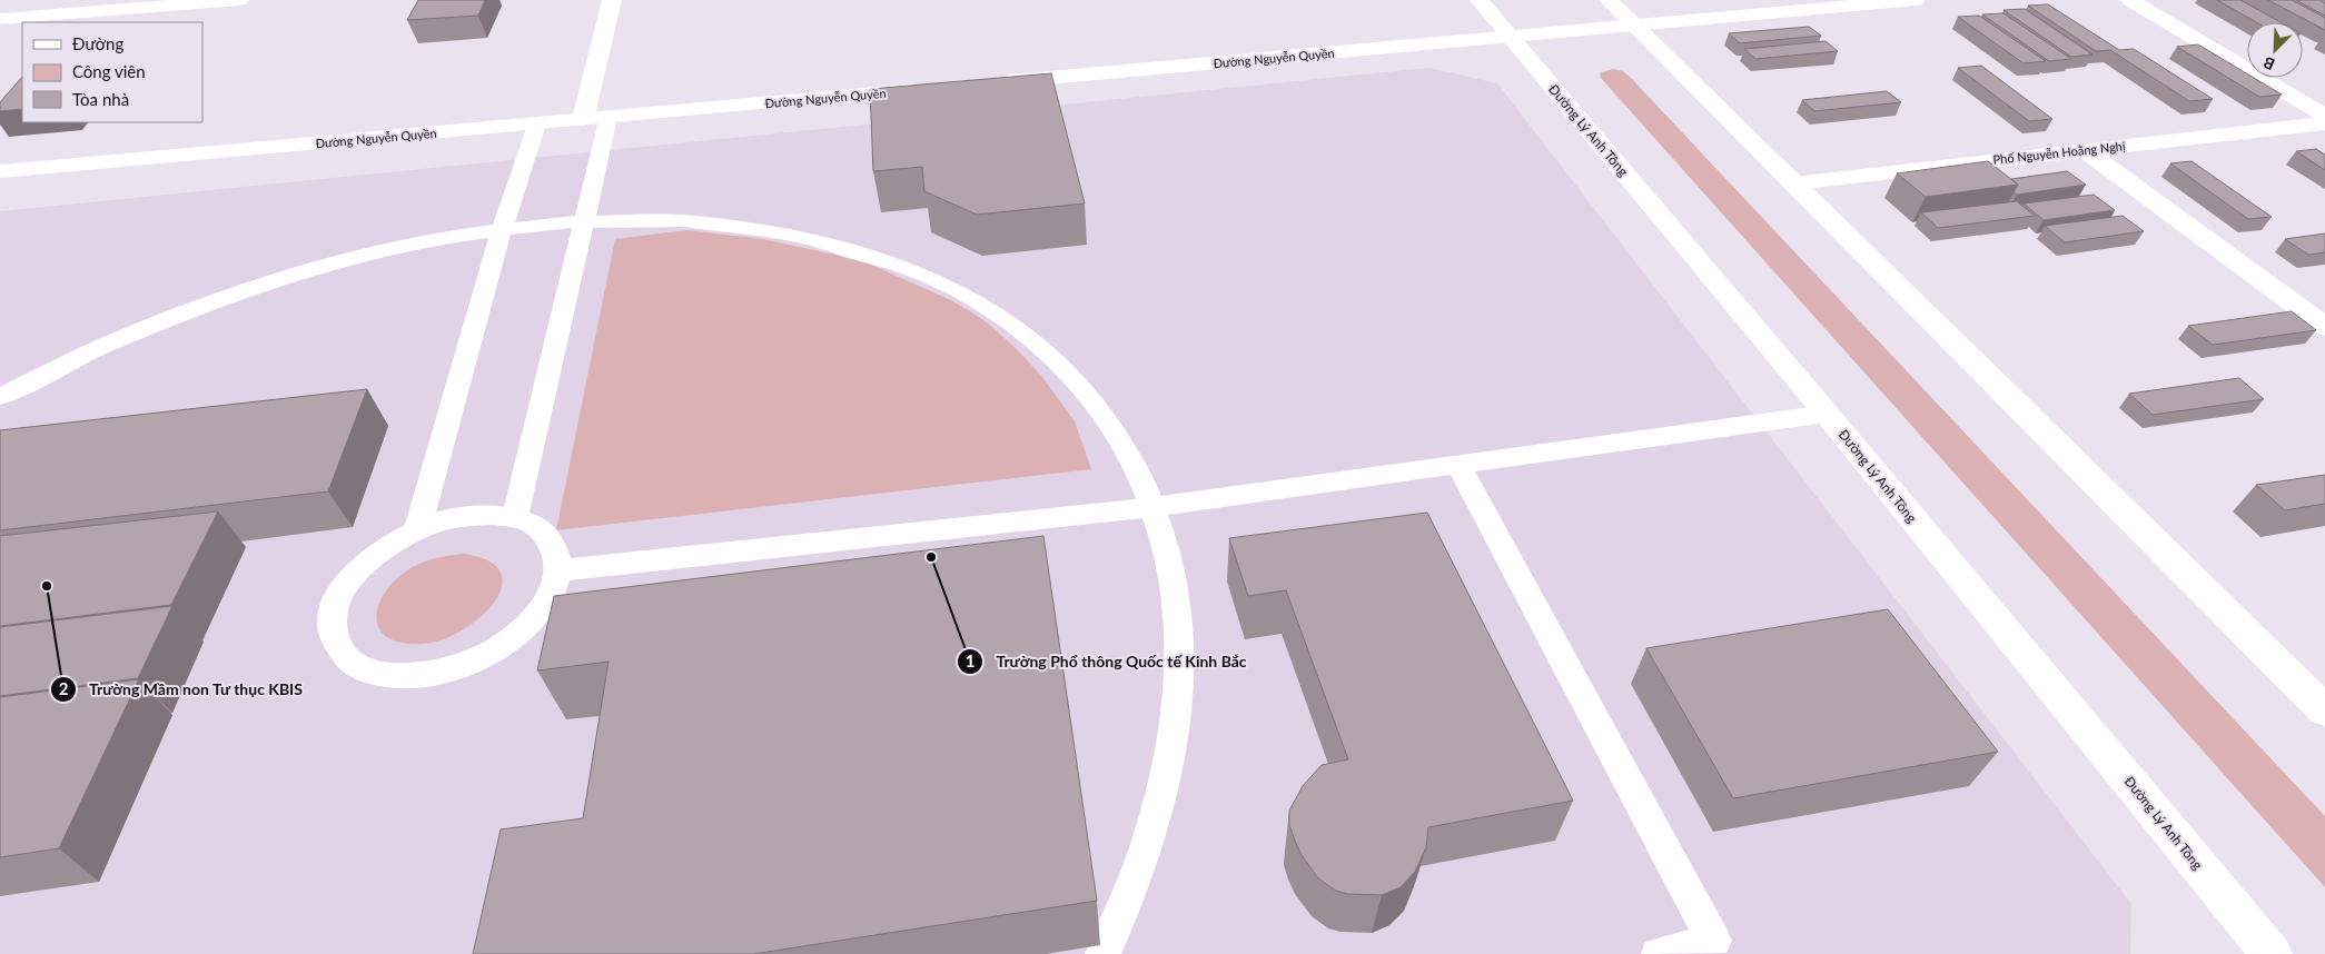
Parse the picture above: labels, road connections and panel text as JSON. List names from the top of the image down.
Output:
{
  "streets": {
    "street": ["Đường Nguyễn Quyền", "Đường Lý Anh Tông", "Phố Nguyễn Hoằng Nghị"]
  },
  "crossings": [
    ["Đường Nguyễn Quyền", "Đường Lý Anh Tông"]
  ],
  "places": ["Trường Phổ thông Quốc tế Kinh Bắc", "Trường Mầm non Tư thục KBIS"],
  "legend": ["Đường", "Công viên", "Tòa nhà"],
  "north": "bottom left"
}
